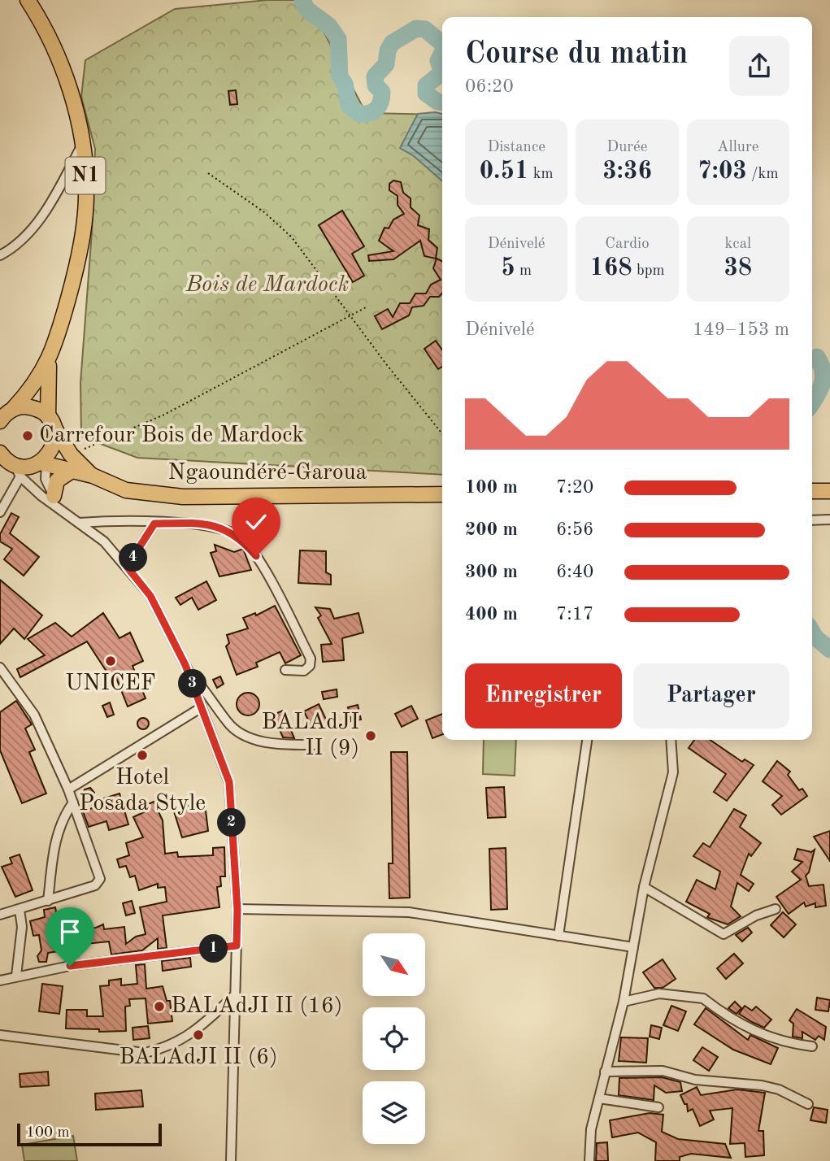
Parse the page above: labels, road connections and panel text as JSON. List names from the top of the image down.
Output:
{
  "streets": {
    "highway": ["N1", "Ngaoundéré-Garoua"]
  },
  "crossings": [
    ["N1", "Ngaoundéré-Garoua"]
  ],
  "parks": ["Bois de Mardock"],
  "places": [
    "Carrefour Bois de Mardock",
    "UNICEF",
    "BALAdJI II (9)",
    "Hotel Posada Style",
    "BALAdJI II (16)",
    "BALAdJI II (6)"
  ],
  "scale_bar": "100 m",
  "north": "bottom right",
  "page": {
    "heading": ["Course du matin", "06:20"],
    "stats": [
      ["Distance", "0.51 km"],
      ["Durée", "3:36"],
      ["Allure", "7:03 /km"],
      ["Dénivelé", "5 m"],
      ["Cardio", "168 bpm"],
      ["kcal", "38"]
    ],
    "chart": ["Dénivelé", "149–153 m"],
    "list": [
      {
        "name": "100 m",
        "note": "7:20"
      },
      {
        "name": "200 m",
        "note": "6:56"
      },
      {
        "name": "300 m",
        "note": "6:40"
      },
      {
        "name": "400 m",
        "note": "7:17"
      }
    ],
    "pins": [
      "4",
      "3",
      "2",
      "1"
    ],
    "buttons": ["Enregistrer", "Partager"],
    "scale": "100 m"
  }
}
